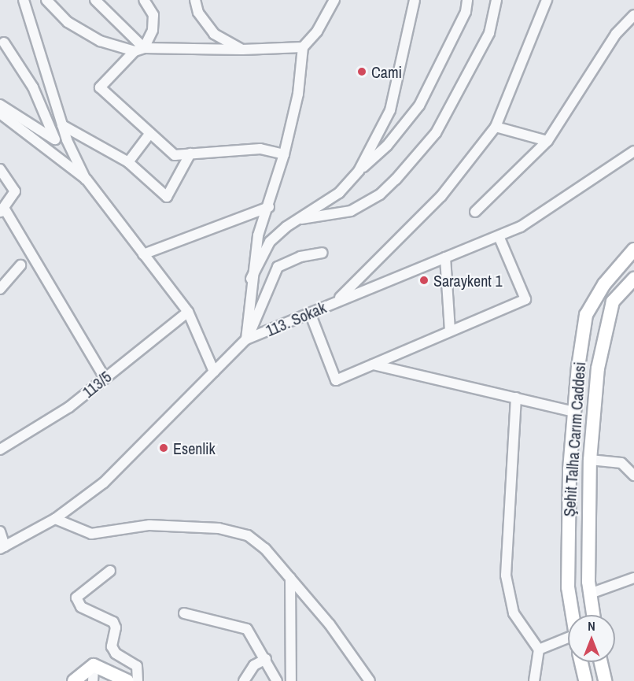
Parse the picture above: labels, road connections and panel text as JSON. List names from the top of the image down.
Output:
{
  "streets": {
    "street": ["113. Sokak", "113/5", "Şehit Talha Carım Caddesi"]
  },
  "places": ["Cami", "Saraykent 1", "Esenlik"],
  "north": "top"
}
